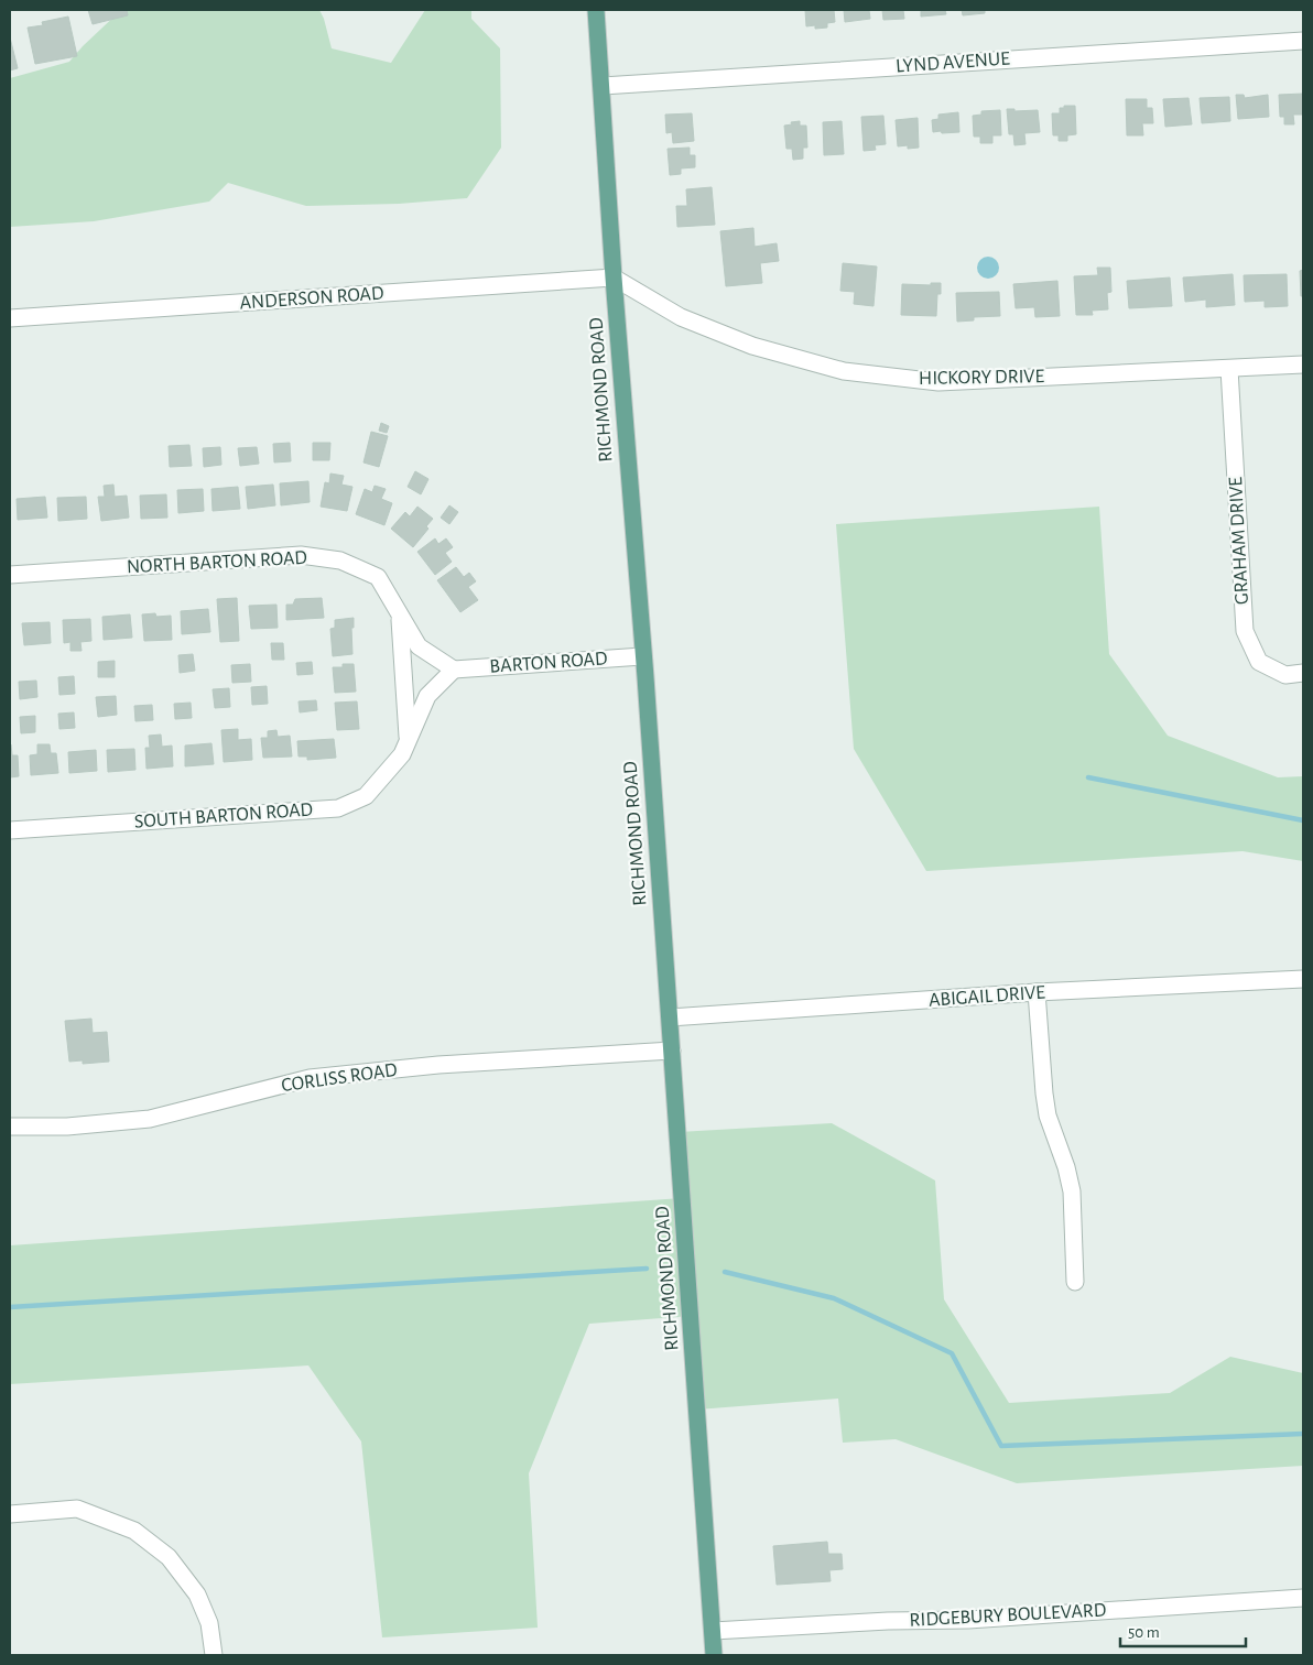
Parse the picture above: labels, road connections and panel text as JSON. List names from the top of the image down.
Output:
{
  "streets": {
    "main road": ["RICHMOND ROAD"],
    "street": [
      "LYND AVENUE",
      "ANDERSON ROAD",
      "HICKORY DRIVE",
      "GRAHAM DRIVE",
      "NORTH BARTON ROAD",
      "BARTON ROAD",
      "SOUTH BARTON ROAD",
      "ABIGAIL DRIVE",
      "CORLISS ROAD",
      "RIDGEBURY BOULEVARD"
    ]
  },
  "crossings": [
    ["LYND AVENUE", "RICHMOND ROAD"],
    ["ANDERSON ROAD", "HICKORY DRIVE"],
    ["ANDERSON ROAD", "RICHMOND ROAD"],
    ["HICKORY DRIVE", "RICHMOND ROAD"],
    ["HICKORY DRIVE", "GRAHAM DRIVE"],
    ["RICHMOND ROAD", "BARTON ROAD"],
    ["RICHMOND ROAD", "ABIGAIL DRIVE"],
    ["RICHMOND ROAD", "CORLISS ROAD"],
    ["RICHMOND ROAD", "RIDGEBURY BOULEVARD"],
    ["NORTH BARTON ROAD", "BARTON ROAD"],
    ["NORTH BARTON ROAD", "SOUTH BARTON ROAD"],
    ["BARTON ROAD", "SOUTH BARTON ROAD"]
  ],
  "scale_bar": "50 m"
}
